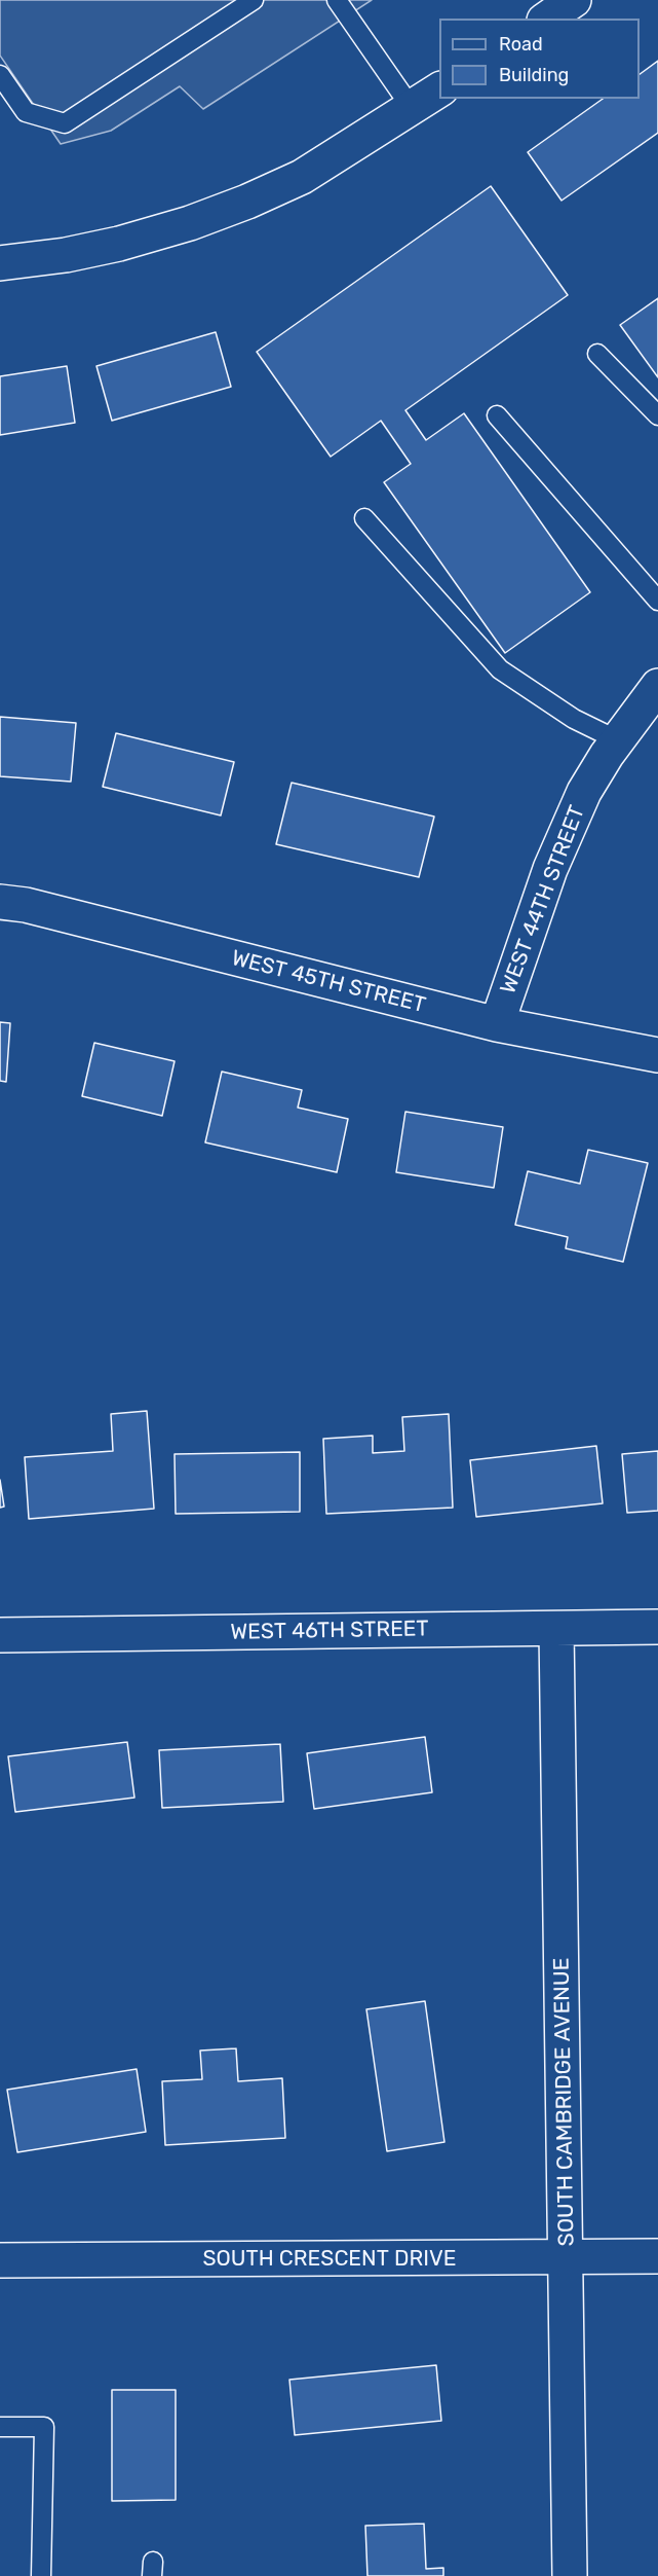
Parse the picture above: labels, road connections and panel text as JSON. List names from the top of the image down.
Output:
{
  "streets": {
    "street": [
      "WEST 44TH STREET",
      "WEST 45TH STREET",
      "WEST 46TH STREET",
      "SOUTH CAMBRIDGE AVENUE",
      "SOUTH CRESCENT DRIVE"
    ]
  },
  "crossings": [
    ["WEST 44TH STREET", "WEST 45TH STREET"],
    ["WEST 46TH STREET", "SOUTH CAMBRIDGE AVENUE"],
    ["SOUTH CAMBRIDGE AVENUE", "SOUTH CRESCENT DRIVE"]
  ],
  "legend": ["Road", "Building"]
}
